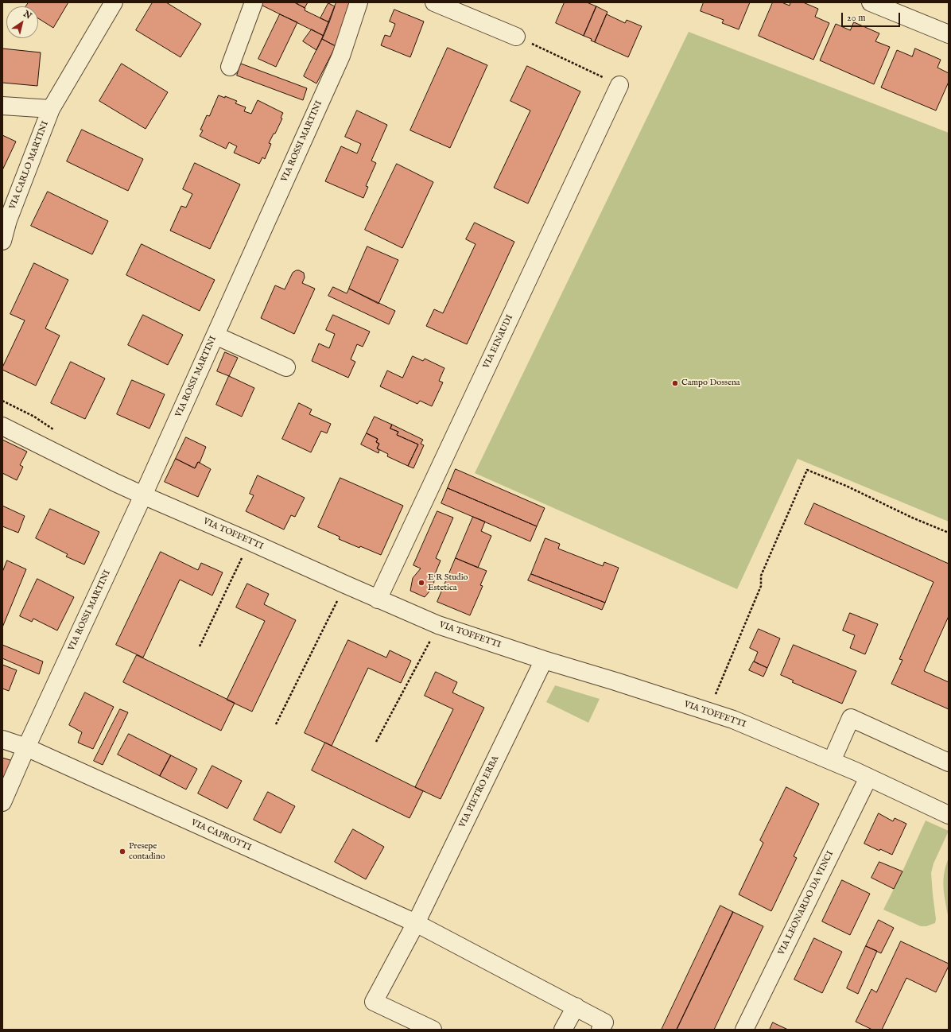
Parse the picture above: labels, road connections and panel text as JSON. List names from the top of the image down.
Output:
{
  "streets": {
    "street": [
      "VIA ROSSI MARTINI",
      "VIA CARLO MARTINI",
      "VIA EINAUDI",
      "VIA TOFFETTI",
      "VIA PIETRO ERBA",
      "VIA CAPROTTI",
      "VIA LEONARDO DA VINCI"
    ]
  },
  "crossings": [
    ["VIA ROSSI MARTINI", "VIA TOFFETTI"],
    ["VIA ROSSI MARTINI", "VIA CAPROTTI"],
    ["VIA EINAUDI", "VIA TOFFETTI"],
    ["VIA TOFFETTI", "VIA PIETRO ERBA"],
    ["VIA TOFFETTI", "VIA LEONARDO DA VINCI"],
    ["VIA PIETRO ERBA", "VIA CAPROTTI"]
  ],
  "places": ["Campo Dossena", "E R Studio Estetica", "Presepe contadino"],
  "scale_bar": "20 m",
  "north": "top right"
}
